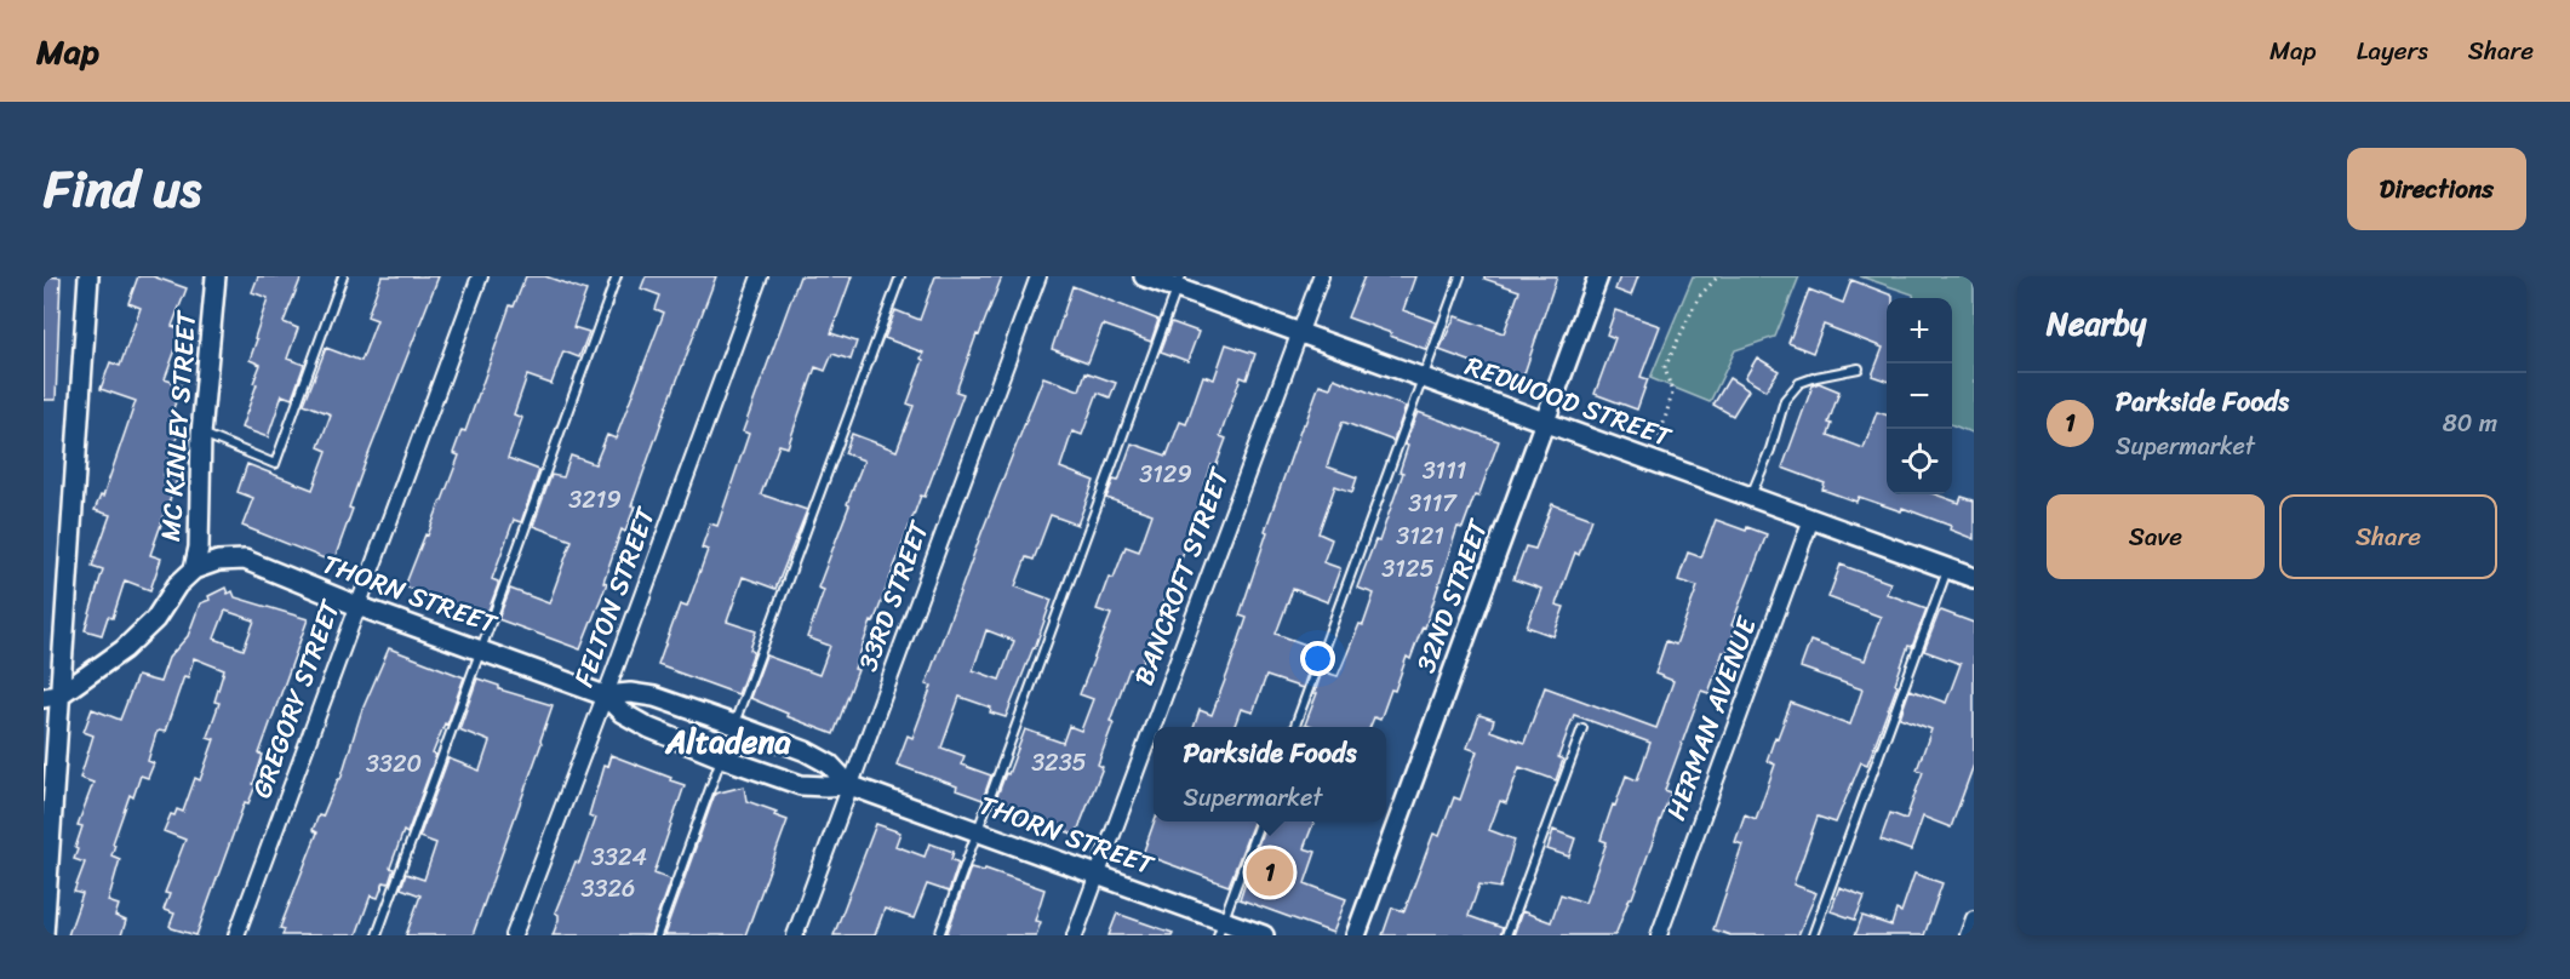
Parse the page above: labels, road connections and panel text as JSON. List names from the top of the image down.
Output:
{
  "streets": {
    "street": [
      "REDWOOD STREET",
      "MC KINLEY STREET",
      "BANCROFT STREET",
      "THORN STREET",
      "33RD STREET",
      "32ND STREET",
      "FELTON STREET",
      "GREGORY STREET",
      "HERMAN AVENUE"
    ]
  },
  "crossings": [
    ["REDWOOD STREET", "BANCROFT STREET"],
    ["REDWOOD STREET", "32ND STREET"],
    ["REDWOOD STREET", "HERMAN AVENUE"],
    ["MC KINLEY STREET", "THORN STREET"],
    ["BANCROFT STREET", "THORN STREET"],
    ["THORN STREET", "33RD STREET"],
    ["THORN STREET", "FELTON STREET"],
    ["THORN STREET", "GREGORY STREET"]
  ],
  "districts": ["Altadena"],
  "house_numbers": [
    "3111",
    "3129",
    "3219",
    "3117",
    "3121",
    "3125",
    "3235",
    "3320",
    "3324",
    "3326"
  ],
  "page": {
    "header": "Map",
    "nav": ["Map", "Layers", "Share"],
    "title": "Find us",
    "buttons": [
      "Directions",
      ["Save", "Share"]
    ],
    "heading": "Nearby",
    "map_buttons": ["+", "−"],
    "list": [
      {
        "mark": "1",
        "name": "Parkside Foods",
        "note": "Supermarket",
        "value": "80 m"
      }
    ],
    "popup": ["Parkside Foods", "Supermarket"],
    "pins": "1"
  }
}
